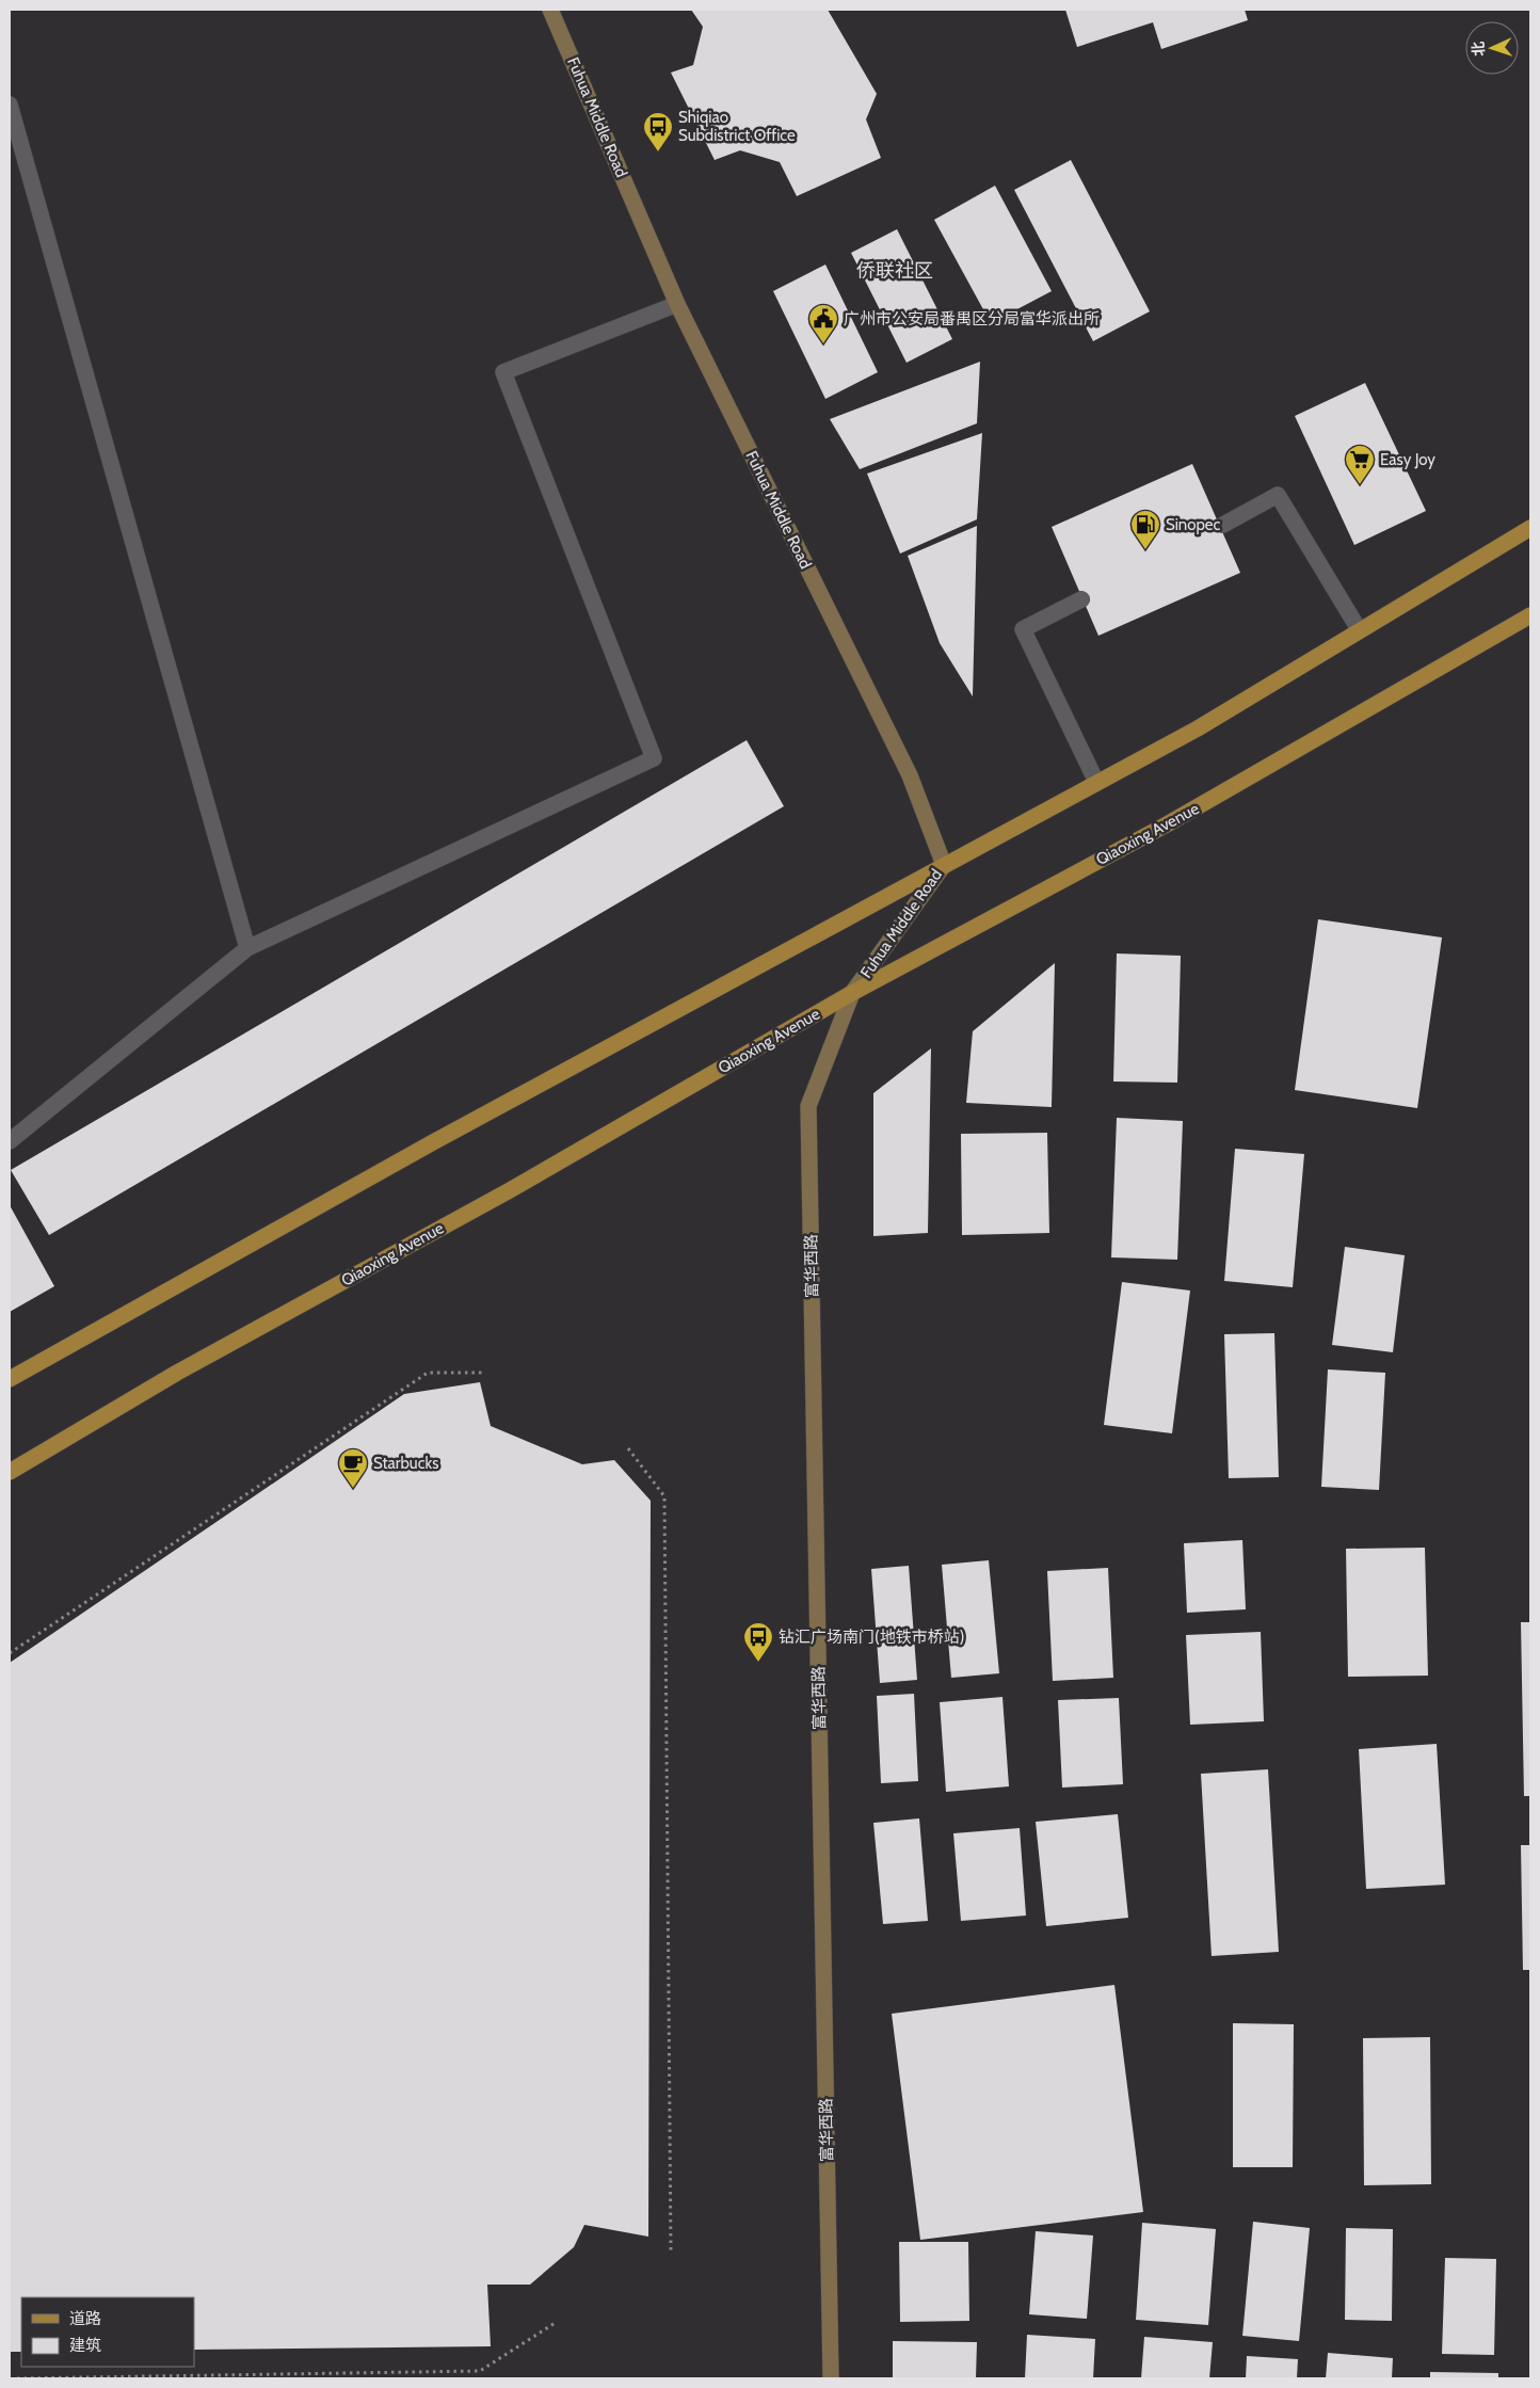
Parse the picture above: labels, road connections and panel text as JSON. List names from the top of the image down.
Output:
{
  "streets": {
    "main road": ["Qiaoxing Avenue"],
    "street": ["Fuhua Middle Road", "富华西路"]
  },
  "crossings": [
    ["Fuhua Middle Road", "Qiaoxing Avenue"],
    ["Fuhua Middle Road", "富华西路"],
    ["Qiaoxing Avenue", "富华西路"]
  ],
  "districts": ["侨联社区"],
  "places": {
    "bus stop": ["Shiqiao Subdistrict Office", "钻汇广场南门(地铁市桥站)"],
    "public building": ["广州市公安局番禺区分局富华派出所"],
    "supermarket": ["Easy Joy"],
    "fuel station": ["Sinopec"],
    "cafe": ["Starbucks"]
  },
  "legend": ["道路", "建筑"],
  "north": "left"
}
